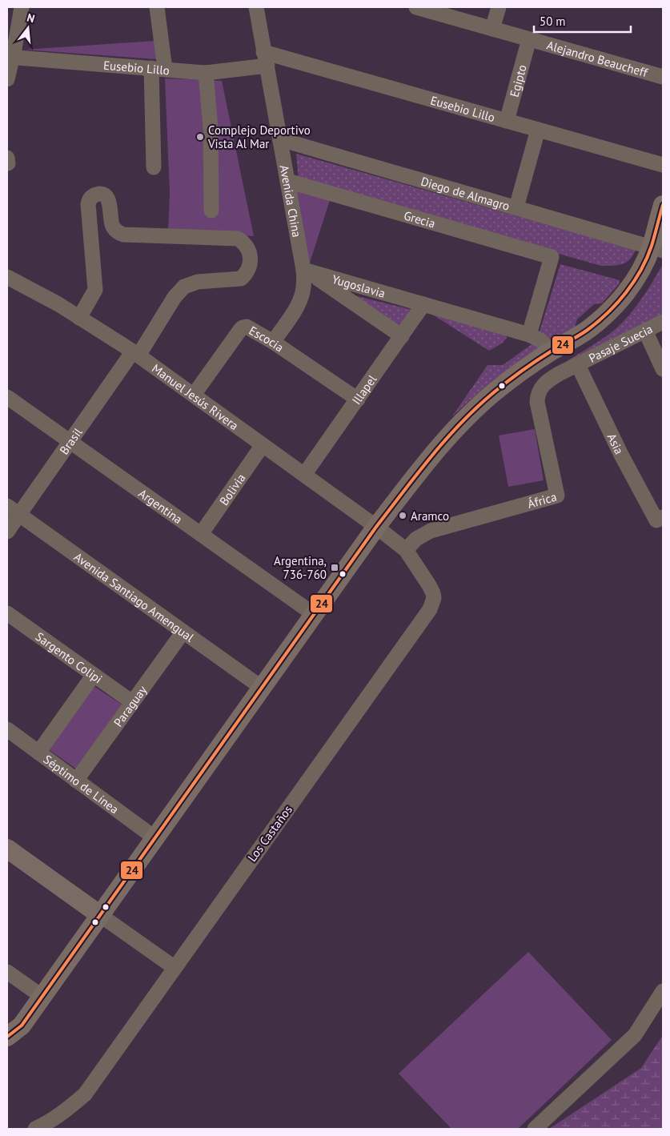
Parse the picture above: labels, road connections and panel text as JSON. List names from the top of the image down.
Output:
{
  "streets": {
    "street": [
      "Alejandro Beaucheff",
      "Eusebio Lillo",
      "Egipto",
      "Diego de Almagro",
      "Avenida China",
      "Grecia",
      "Yugoslavia",
      "Escocia",
      "Pasaje Suecia",
      "Illapel",
      "Manuel Jesús Rivera",
      "Brasil",
      "Asia",
      "Bolivia",
      "África",
      "Argentina",
      "Avenida Santiago Amengual",
      "Sargento Colipi",
      "Paraguay",
      "Séptimo de Línea",
      "Los Castaños"
    ]
  },
  "crossings": [
    ["Alejandro Beaucheff", "Egipto"],
    ["Eusebio Lillo", "Egipto"],
    ["Eusebio Lillo", "Avenida China"],
    ["Diego de Almagro", "Avenida China"],
    ["Avenida China", "Grecia"],
    ["Avenida China", "Yugoslavia"],
    ["Avenida China", "Escocia"],
    ["Grecia", "Yugoslavia"],
    ["Yugoslavia", "Illapel"],
    ["Escocia", "Illapel"],
    ["Escocia", "Manuel Jesús Rivera"],
    ["Pasaje Suecia", "Asia"],
    ["Pasaje Suecia", "África"],
    ["Illapel", "Manuel Jesús Rivera"],
    ["Manuel Jesús Rivera", "Brasil"],
    ["Manuel Jesús Rivera", "Bolivia"],
    ["Manuel Jesús Rivera", "Los Castaños"],
    ["Brasil", "Argentina"],
    ["Brasil", "Avenida Santiago Amengual"],
    ["Asia", "África"],
    ["Bolivia", "Argentina"],
    ["África", "Los Castaños"],
    ["Avenida Santiago Amengual", "Paraguay"],
    ["Sargento Colipi", "Paraguay"],
    ["Paraguay", "Séptimo de Línea"]
  ],
  "places": {
    "other": ["Complejo Deportivo Vista Al Mar", "Aramco"],
    "transit": ["Argentina, 736-760"]
  },
  "lines": ["transit line 24"],
  "scale_bar": "50 m",
  "north": "top"
}
